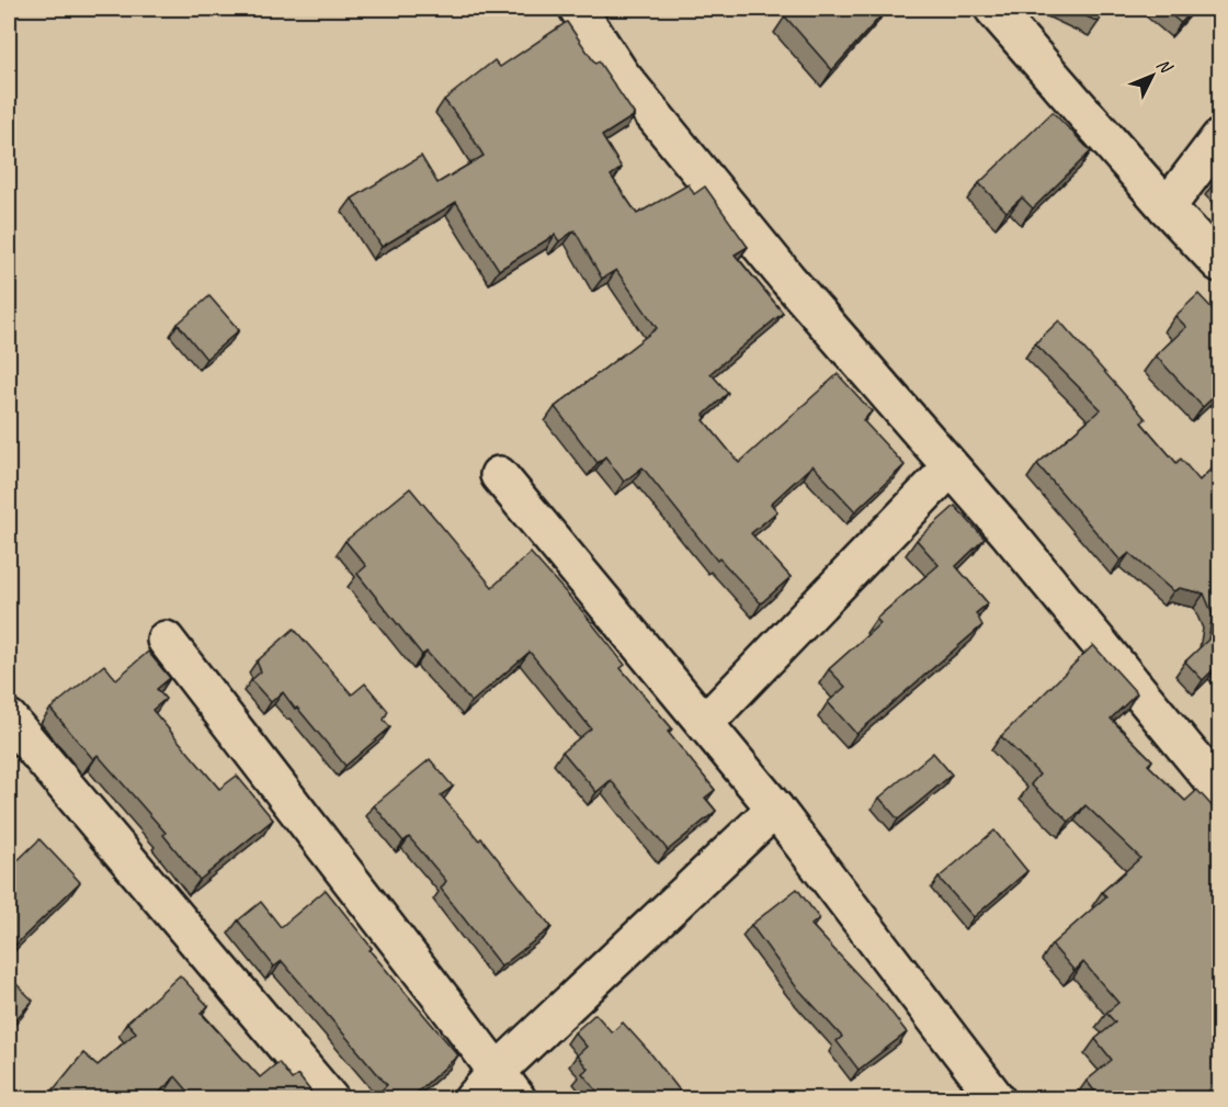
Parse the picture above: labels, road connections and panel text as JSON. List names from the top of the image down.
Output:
{
  "north": "top right"
}
